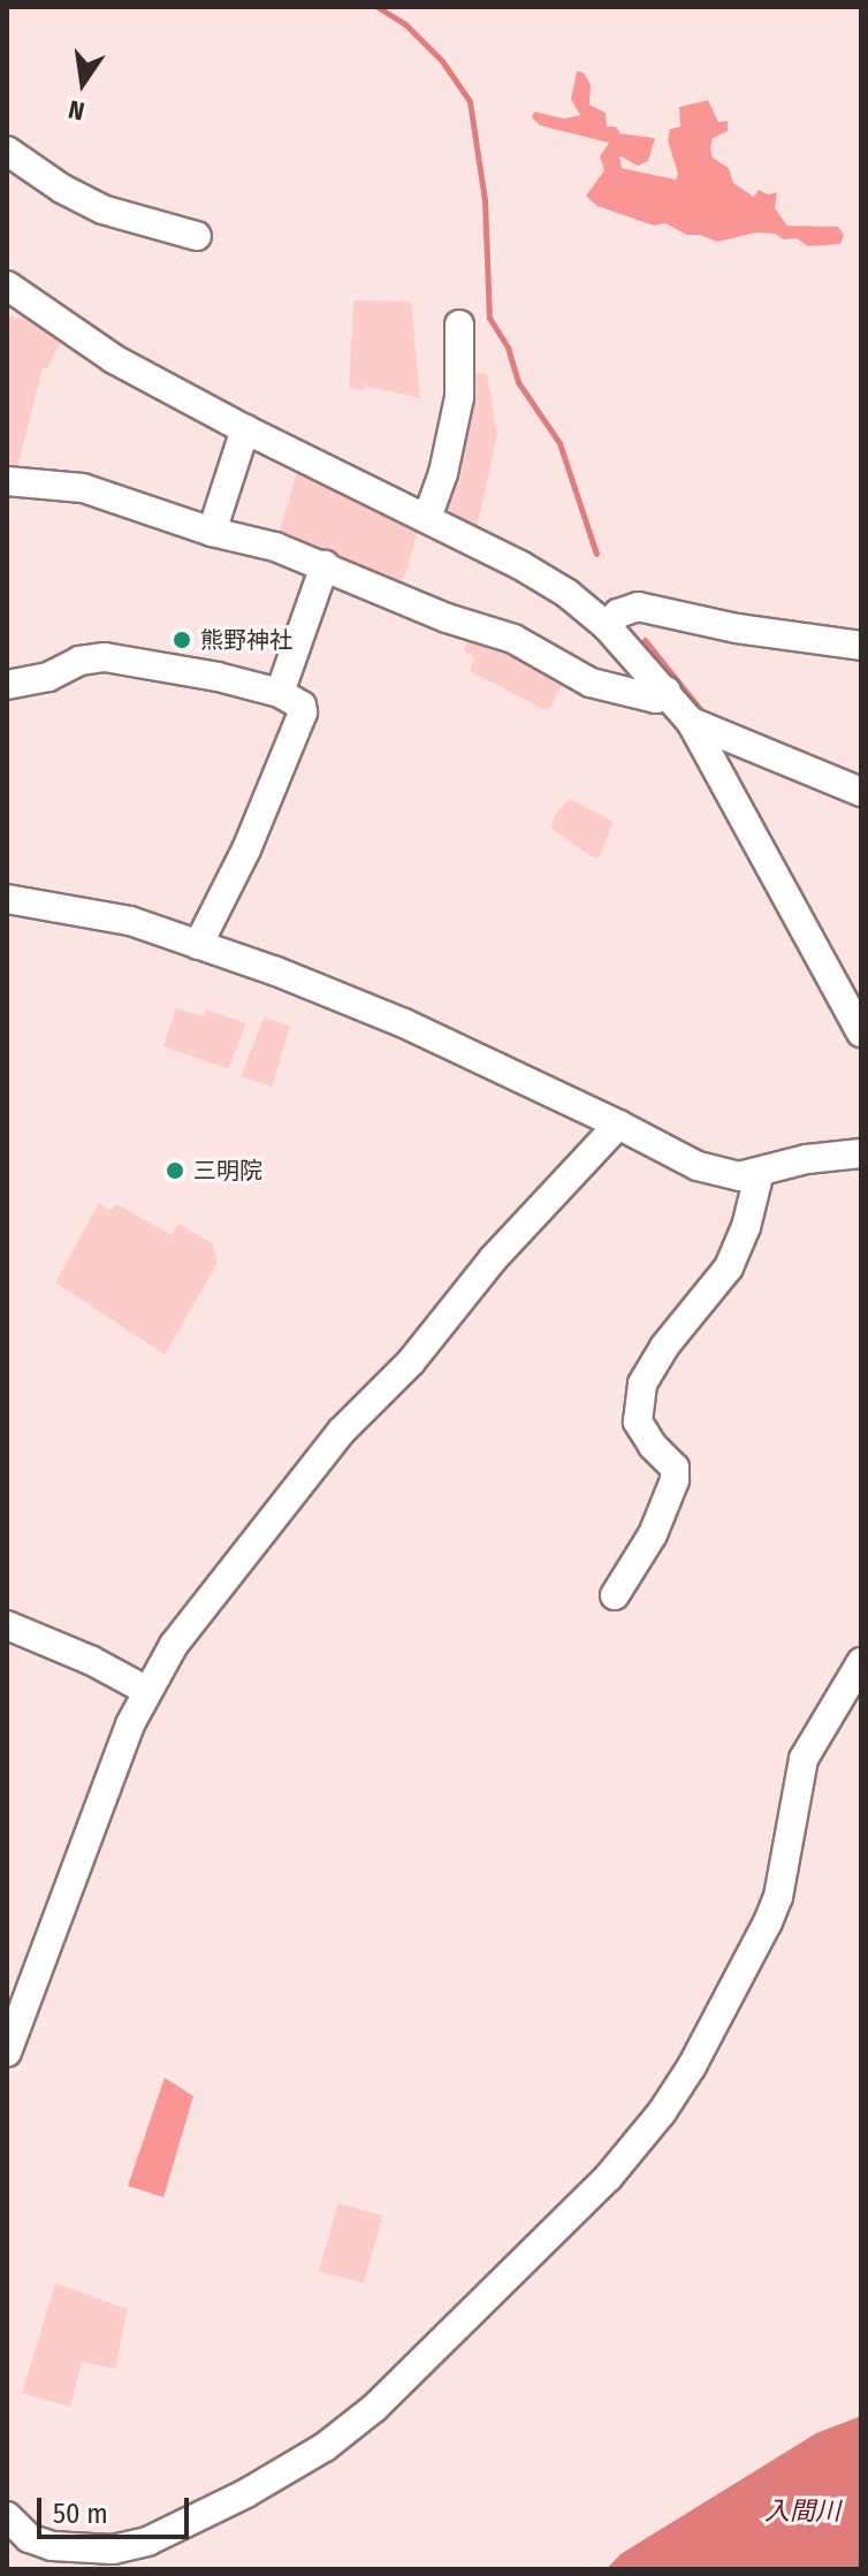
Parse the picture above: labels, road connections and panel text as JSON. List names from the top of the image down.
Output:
{
  "water": ["入間川"],
  "places": ["熊野神社", "三明院"],
  "scale_bar": "50 m",
  "north": "bottom"
}
